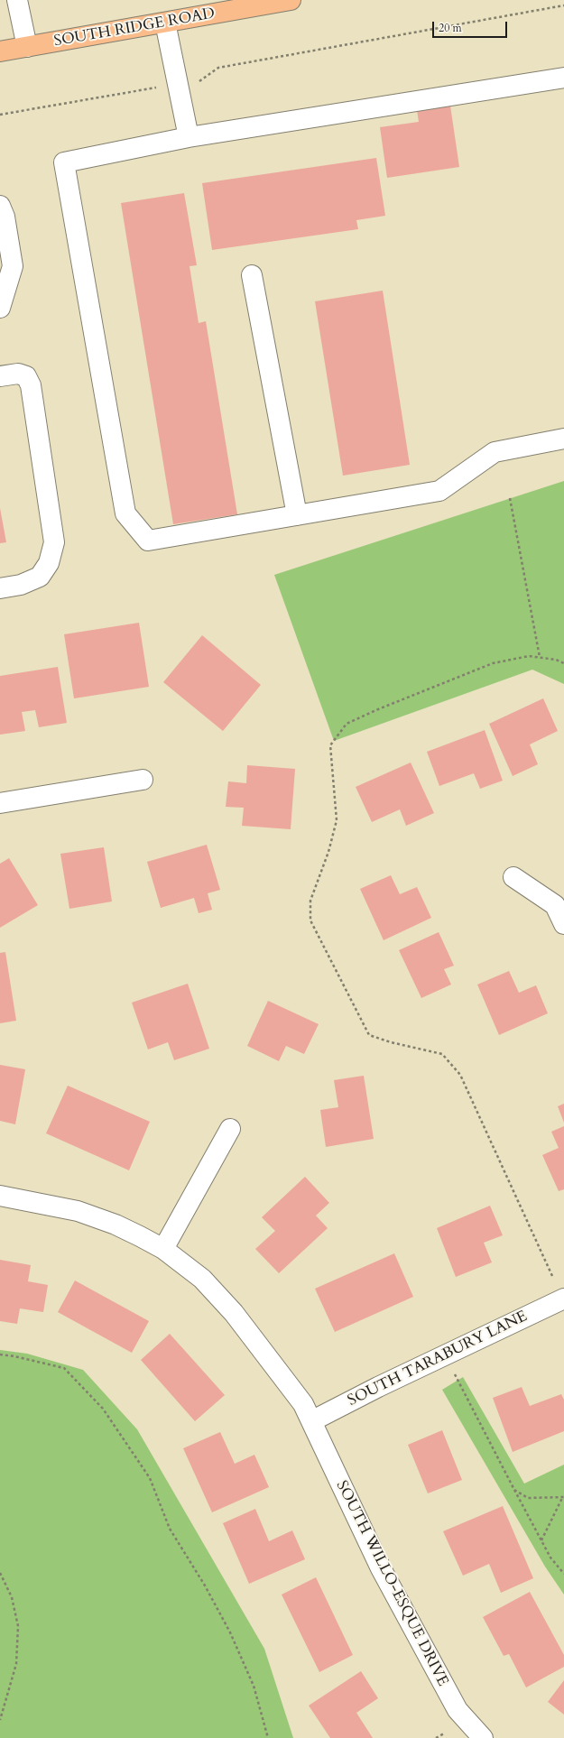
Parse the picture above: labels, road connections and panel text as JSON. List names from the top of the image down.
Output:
{
  "streets": {
    "main road": ["SOUTH RIDGE ROAD"],
    "street": ["SOUTH TARABURY LANE", "SOUTH WILLO-ESQUE DRIVE"]
  },
  "crossings": [
    ["SOUTH TARABURY LANE", "SOUTH WILLO-ESQUE DRIVE"]
  ],
  "scale_bar": "20 m"
}
